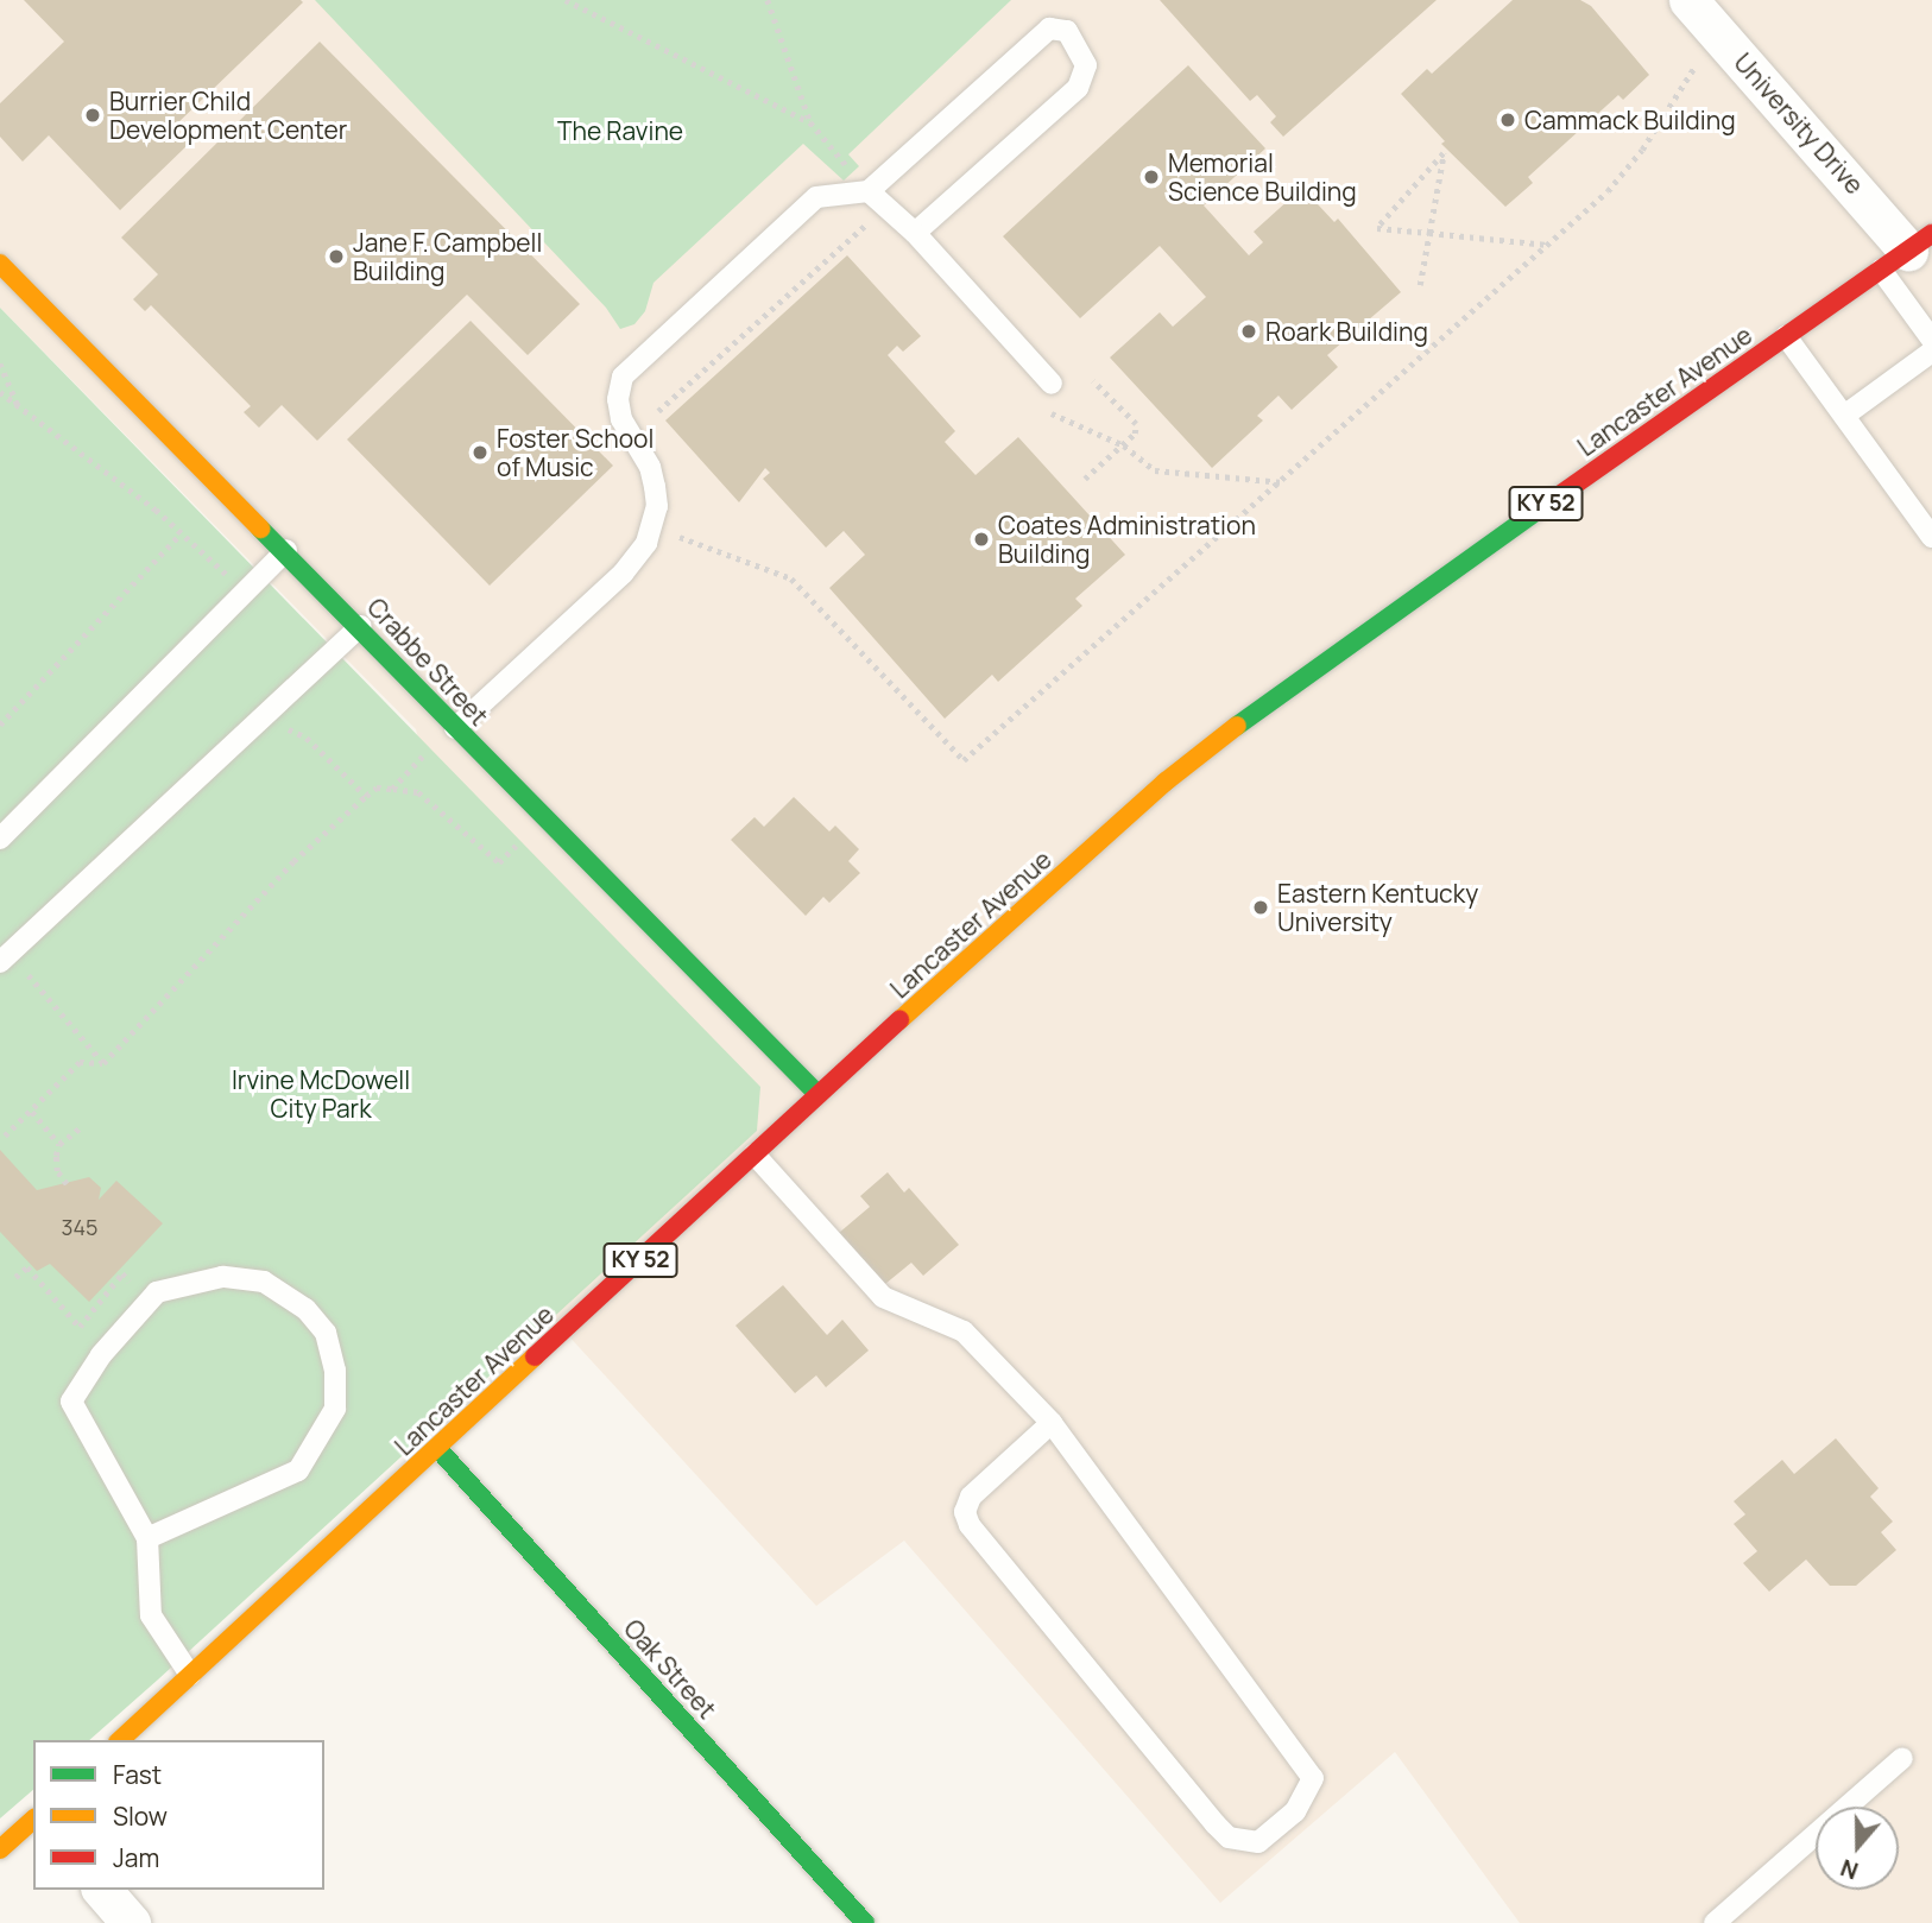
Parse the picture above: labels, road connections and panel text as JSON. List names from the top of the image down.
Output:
{
  "streets": {
    "main road": [
      "Lancaster Avenue",
      "KY 52",
      "Crabbe Street",
      "Oak Street"
    ],
    "street": ["University Drive"]
  },
  "crossings": [
    ["University Drive", "Lancaster Avenue"],
    ["Lancaster Avenue", "Crabbe Street"],
    ["Lancaster Avenue", "Oak Street"]
  ],
  "parks": ["The Ravine", "Irvine McDowell City Park"],
  "places": [
    "Burrier Child Development Center",
    "Cammack Building",
    "Memorial Science Building",
    "Jane F. Campbell Building",
    "Roark Building",
    "Foster School of Music",
    "Coates Administration Building",
    "Eastern Kentucky University"
  ],
  "house_numbers": ["345"],
  "legend": ["Fast", "Slow", "Jam"],
  "north": "bottom"
}
